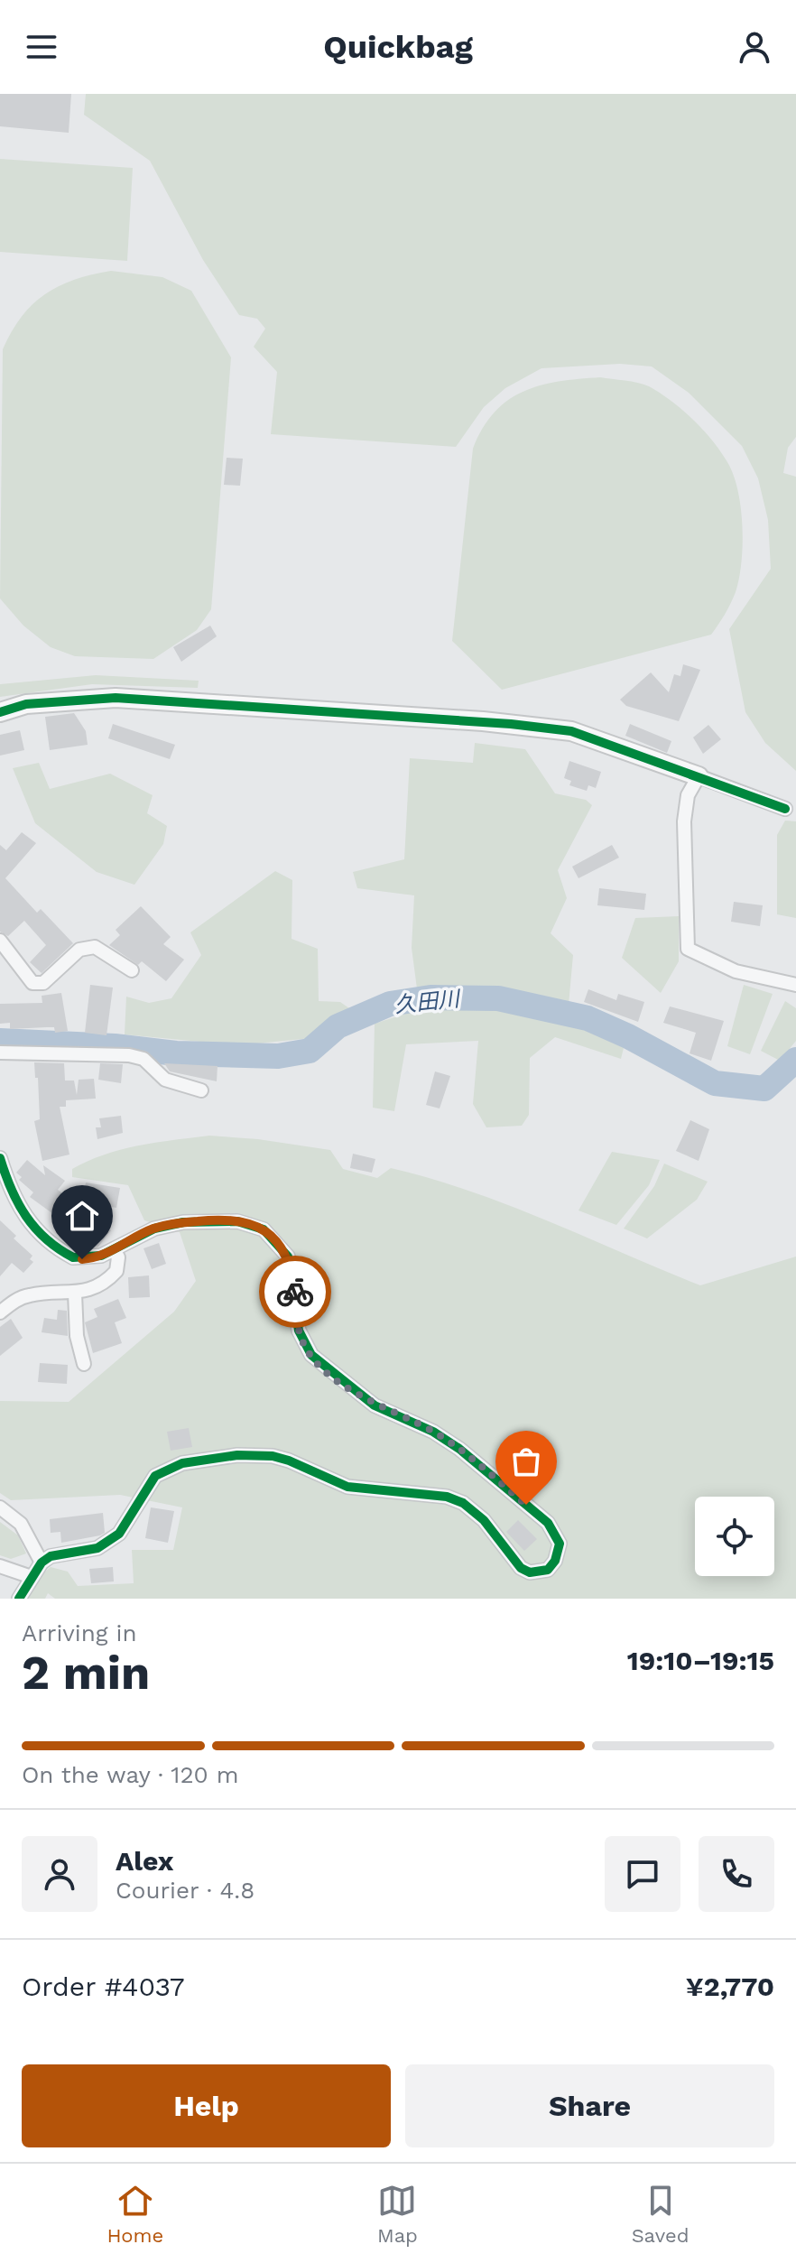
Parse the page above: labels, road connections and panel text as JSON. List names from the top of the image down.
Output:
{
  "water": ["久田川"],
  "page": {
    "header": "Quickbag",
    "heading": ["2 min", "Arriving in", "19:10–19:15"],
    "panel": [
      "Alex",
      "Courier · 4.8",
      "Order #4037",
      "¥2,770"
    ],
    "bar": "On the way · 120 m",
    "buttons": ["Help", "Share"],
    "tabs": ["Home", "Map", "Saved"]
  }
}
